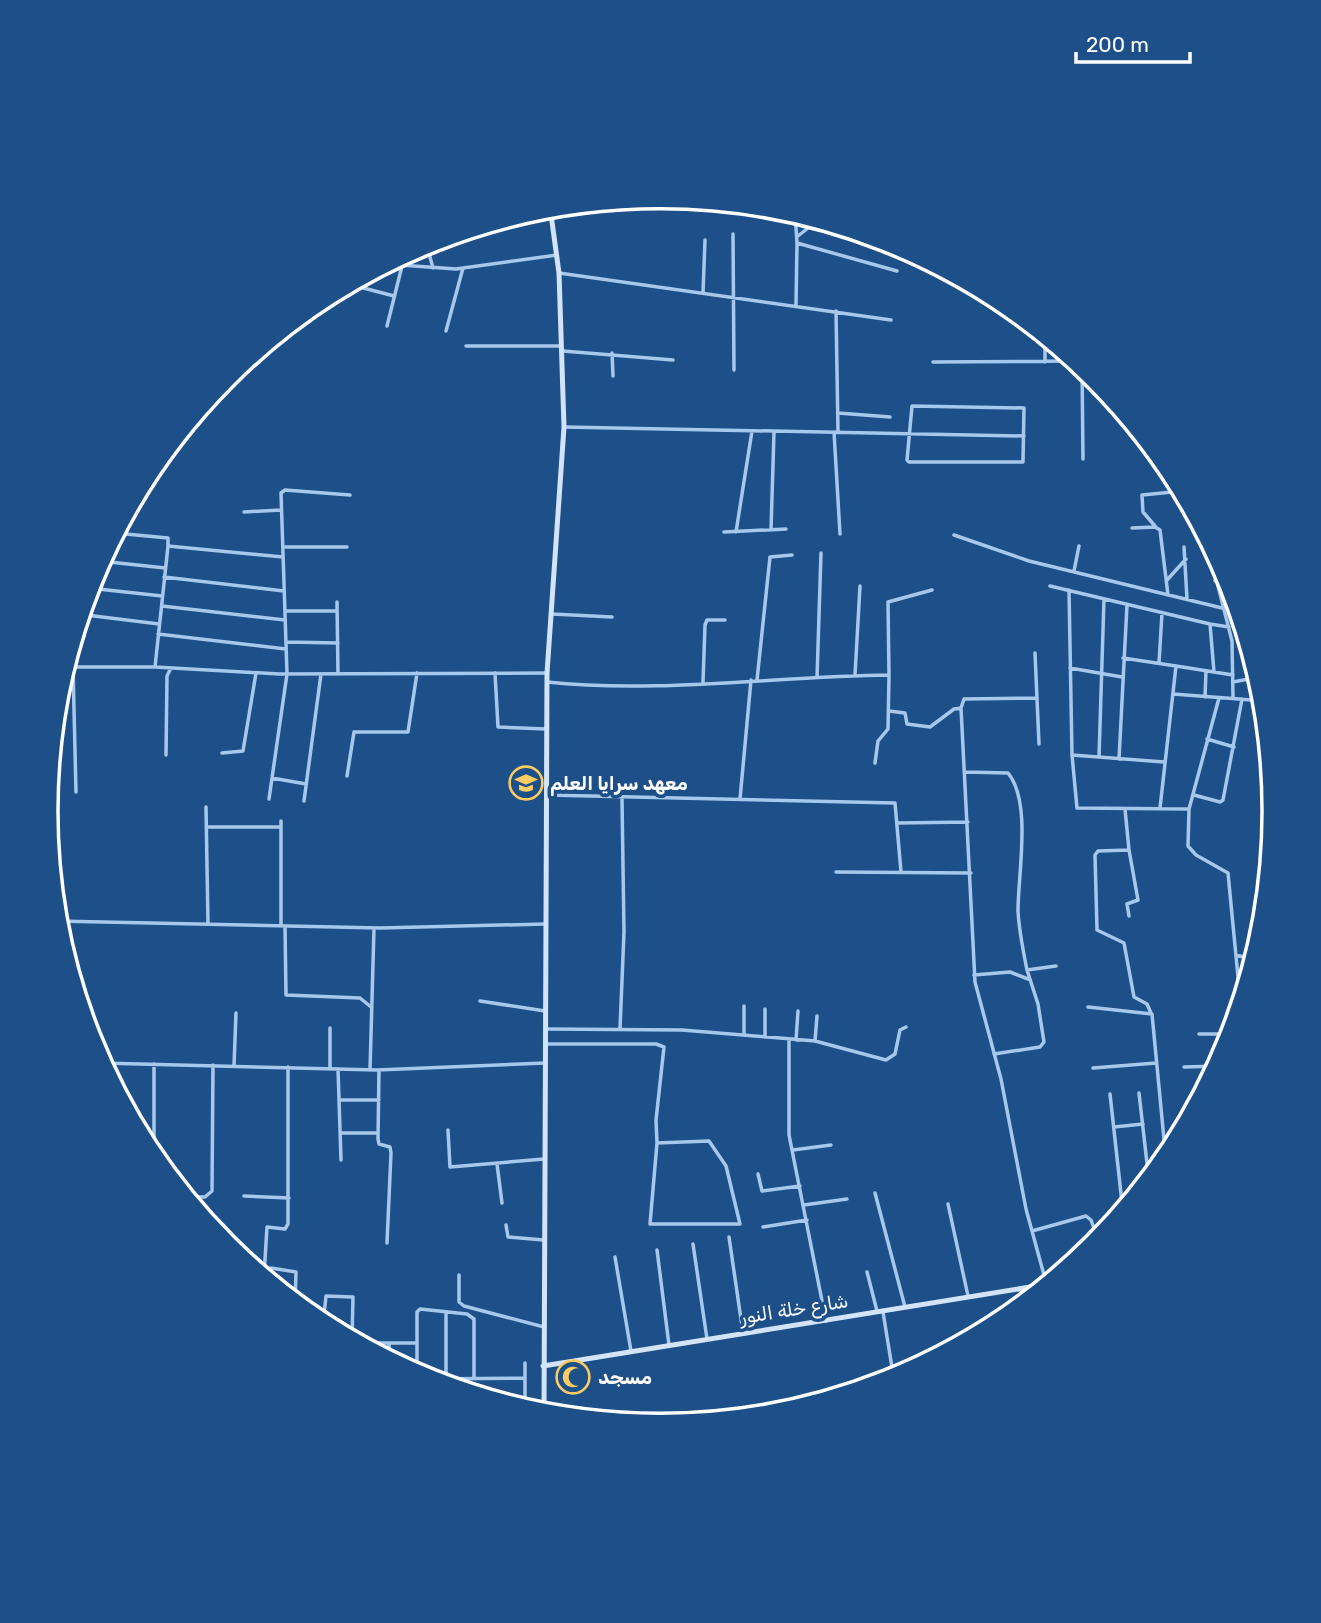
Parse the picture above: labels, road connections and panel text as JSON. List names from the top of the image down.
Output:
{
  "streets": {
    "main road": ["شارع خلة النور"]
  },
  "places": {
    "school or university": ["معهد سرايا العلم"],
    "mosque": ["مسجد"]
  },
  "scale_bar": "200 m"
}
